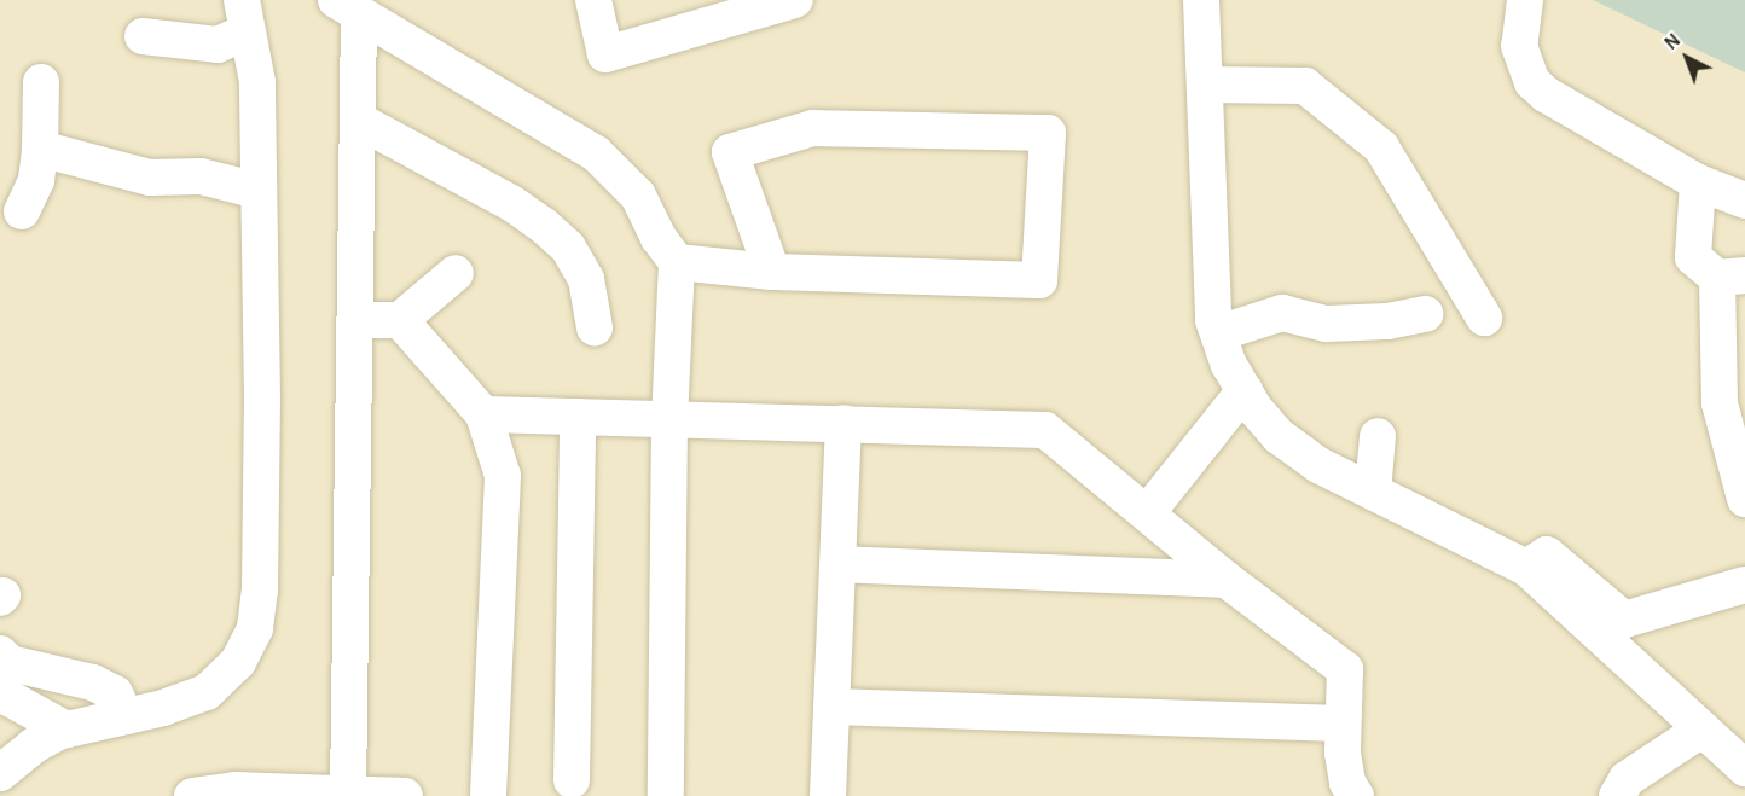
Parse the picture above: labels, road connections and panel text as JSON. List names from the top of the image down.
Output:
{
  "north": "top left"
}
